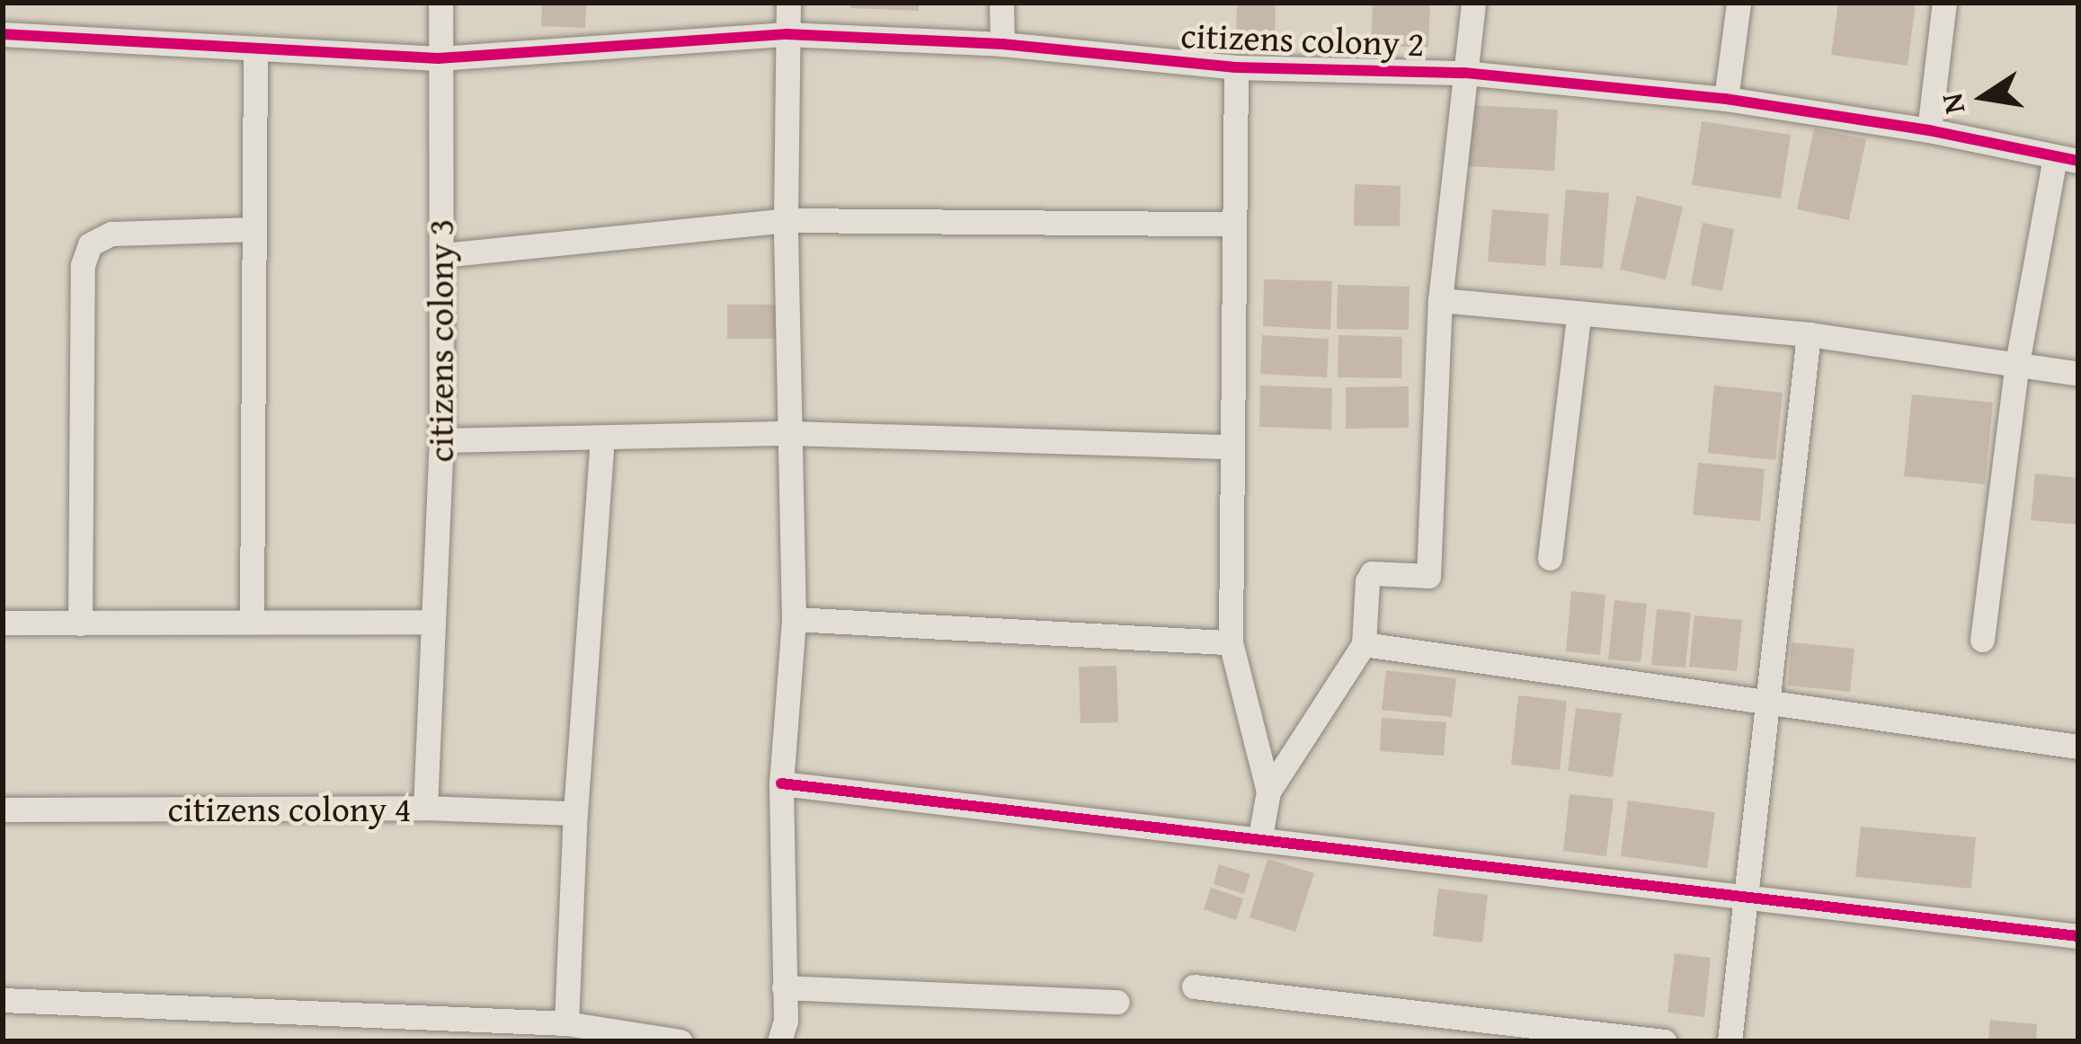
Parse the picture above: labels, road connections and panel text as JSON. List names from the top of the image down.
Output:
{
  "streets": {
    "street": ["citizens colony 2", "citizens colony 3", "citizens colony 4"]
  },
  "crossings": [
    ["citizens colony 2", "citizens colony 3"],
    ["citizens colony 3", "citizens colony 4"]
  ],
  "north": "left"
}
